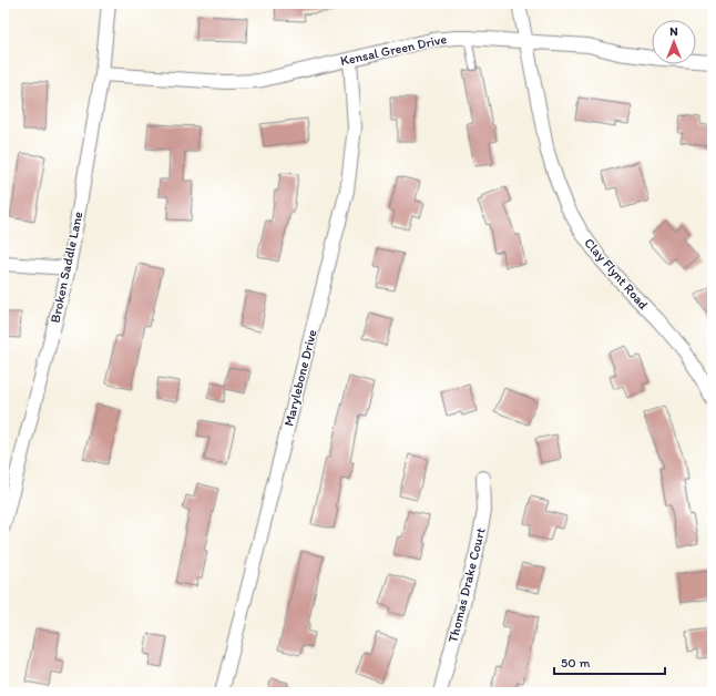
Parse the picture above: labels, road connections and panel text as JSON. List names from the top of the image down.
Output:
{
  "streets": {
    "street": [
      "Kensal Green Drive",
      "Broken Saddle Lane",
      "Clay Flynt Road",
      "Marylebone Drive",
      "Thomas Drake Court"
    ]
  },
  "crossings": [
    ["Kensal Green Drive", "Broken Saddle Lane"],
    ["Kensal Green Drive", "Clay Flynt Road"],
    ["Kensal Green Drive", "Marylebone Drive"]
  ],
  "scale_bar": "50 m",
  "north": "top"
}
